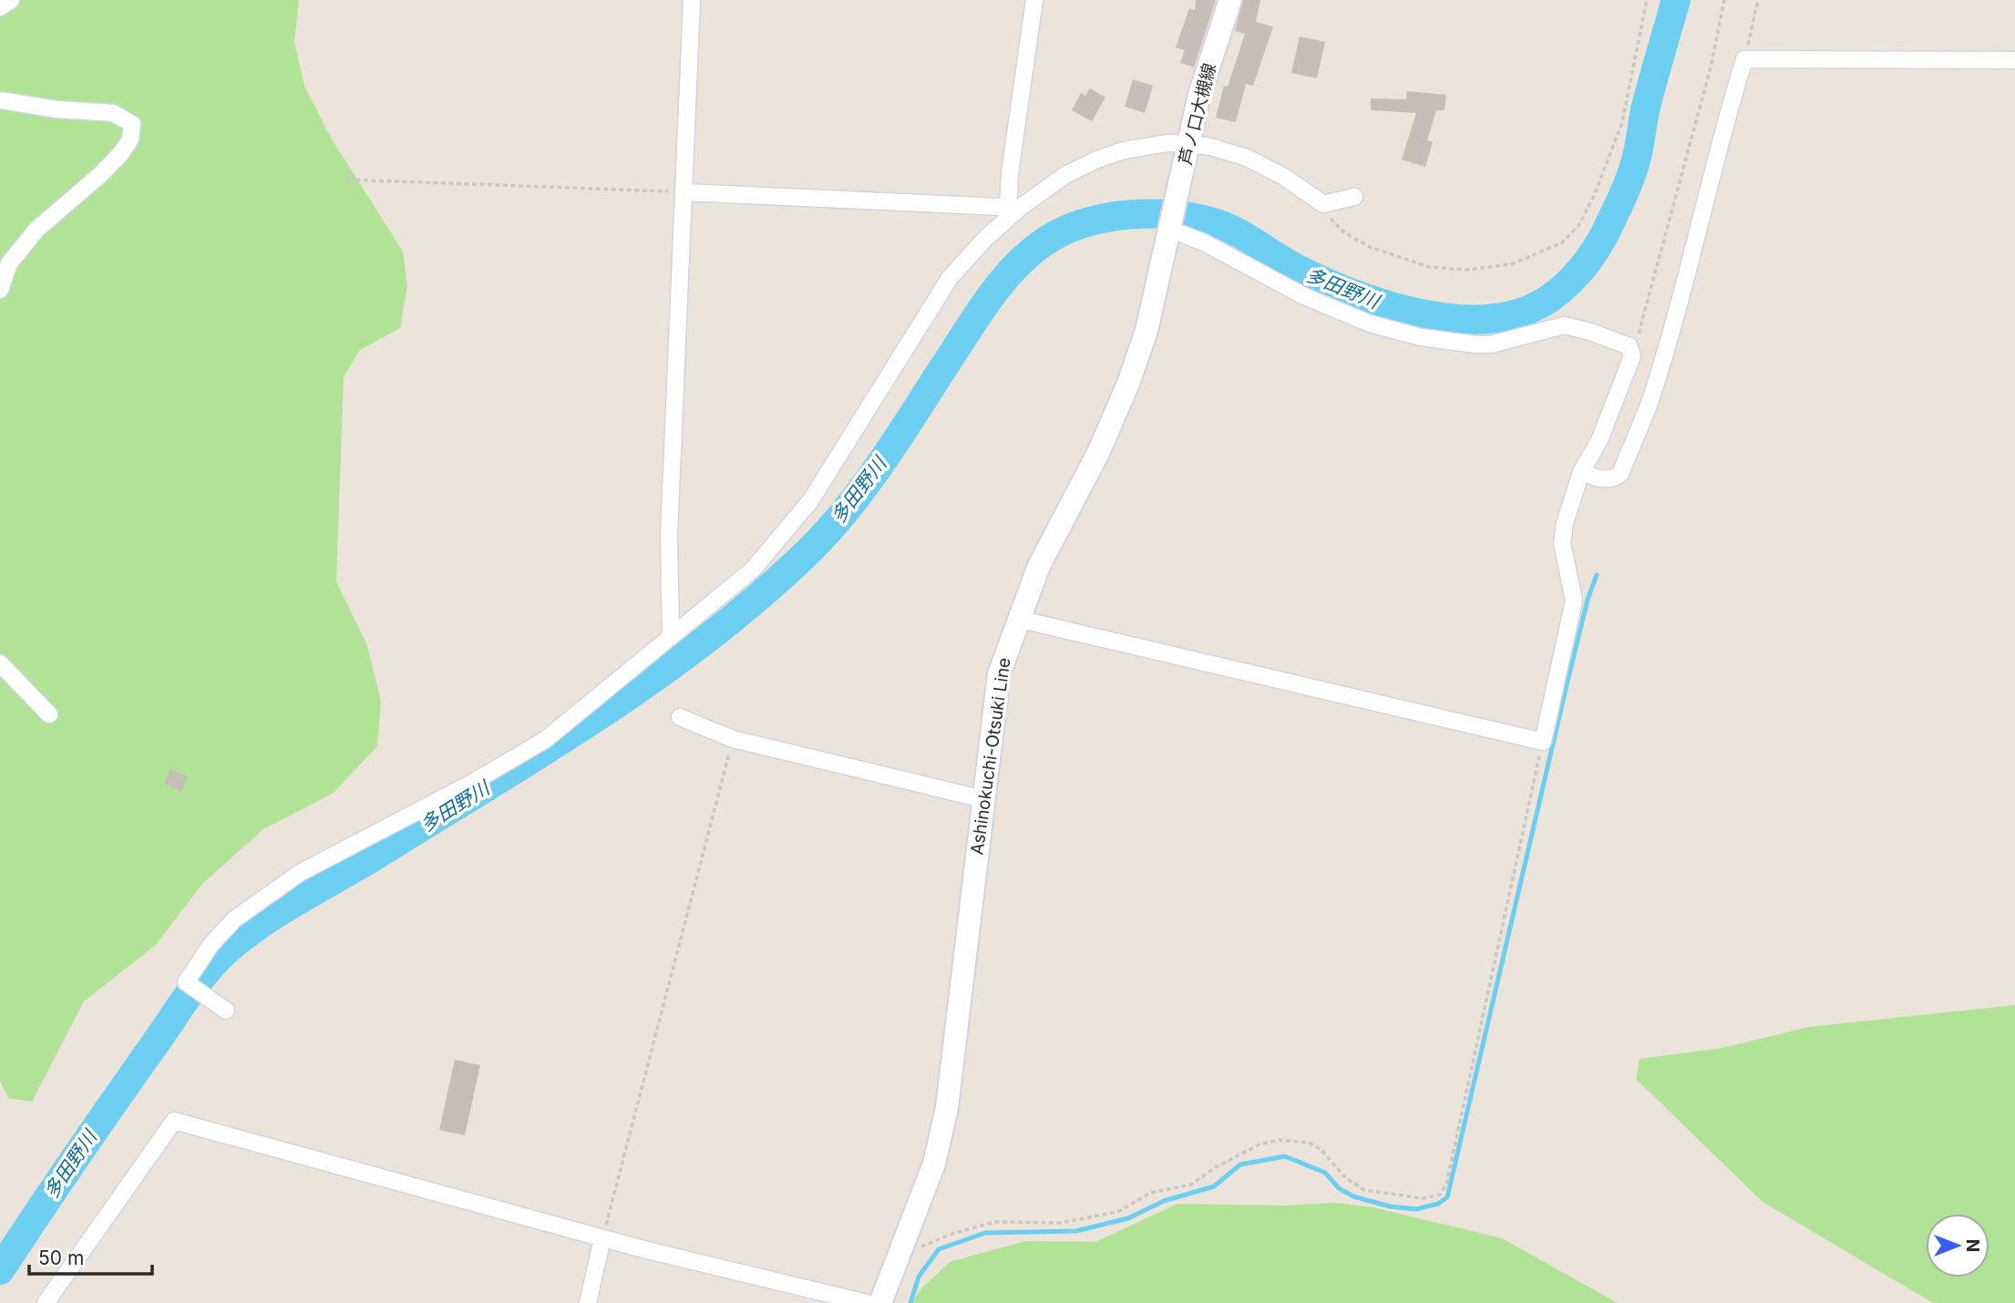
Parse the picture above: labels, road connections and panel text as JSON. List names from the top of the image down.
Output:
{
  "streets": {
    "main road": ["芦ノ口大槻線", "Ashinokuchi-Otsuki Line"]
  },
  "crossings": [
    ["芦ノ口大槻線", "Ashinokuchi-Otsuki Line"]
  ],
  "water": ["多田野川"],
  "scale_bar": "50 m",
  "north": "right"
}
